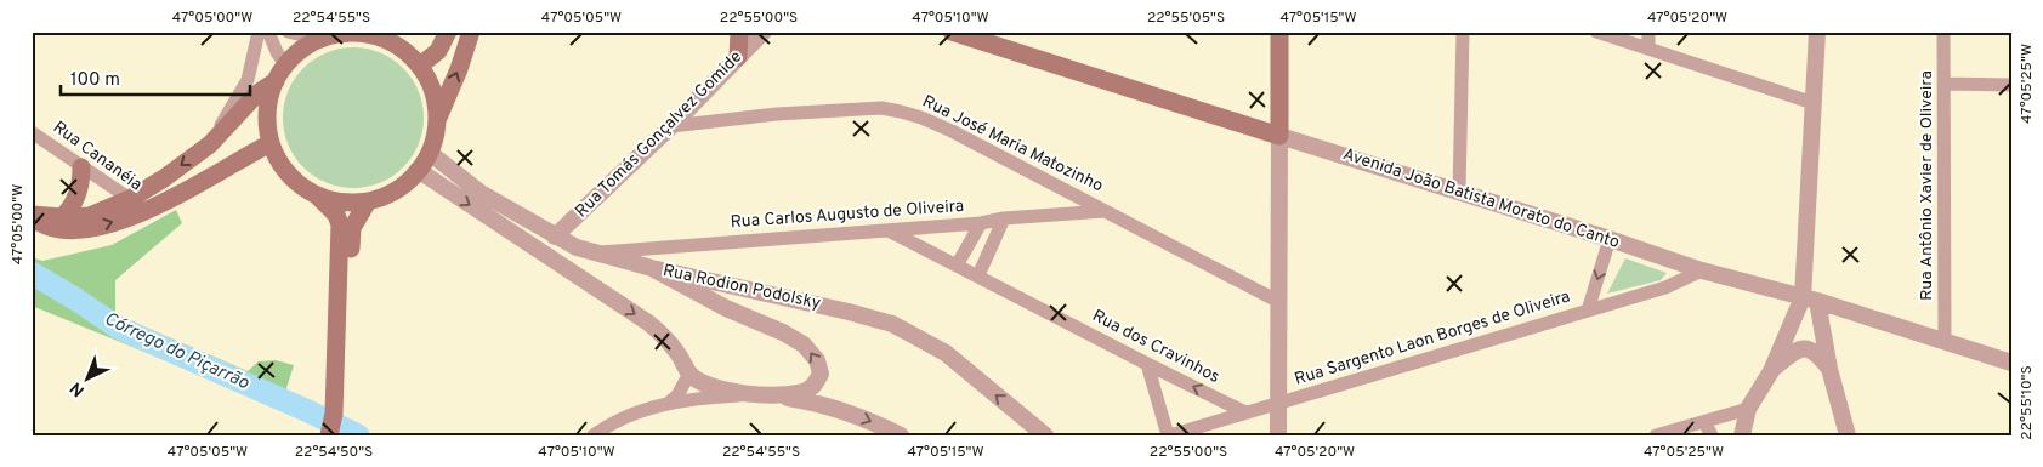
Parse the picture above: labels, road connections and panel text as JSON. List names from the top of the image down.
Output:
{
  "streets": {
    "main road": ["Avenida João Batista Morato do Canto"],
    "street": [
      "Rua Tomás Gonçalvez Gomide",
      "Rua José Maria Matozinho",
      "Rua Cananéia",
      "Rua Antônio Xavier de Oliveira",
      "Rua Carlos Augusto de Oliveira",
      "Rua Rodion Podolsky",
      "Rua Sargento Laon Borges de Oliveira",
      "Rua dos Cravinhos"
    ]
  },
  "crossings": [
    ["Rua Tomás Gonçalvez Gomide", "Rua José Maria Matozinho"],
    ["Rua Tomás Gonçalvez Gomide", "Rua Rodion Podolsky"],
    ["Rua José Maria Matozinho", "Rua Carlos Augusto de Oliveira"],
    ["Rua Antônio Xavier de Oliveira", "Avenida João Batista Morato do Canto"],
    ["Avenida João Batista Morato do Canto", "Rua Sargento Laon Borges de Oliveira"],
    ["Rua Carlos Augusto de Oliveira", "Rua Rodion Podolsky"],
    ["Rua Carlos Augusto de Oliveira", "Rua dos Cravinhos"],
    ["Rua Sargento Laon Borges de Oliveira", "Rua dos Cravinhos"]
  ],
  "water": ["Córrego do Piçarrão"],
  "scale_bar": "100 m",
  "north": "bottom left",
  "coordinates": [
    "47°05'00\"W",
    "22°54'55\"S",
    "47°05'05\"W",
    "22°55'00\"S",
    "47°05'10\"W",
    "22°55'05\"S",
    "47°05'15\"W",
    "47°05'20\"W",
    "47°05'25\"W",
    "22°55'10\"S",
    "22°54'50\"S"
  ]
}
